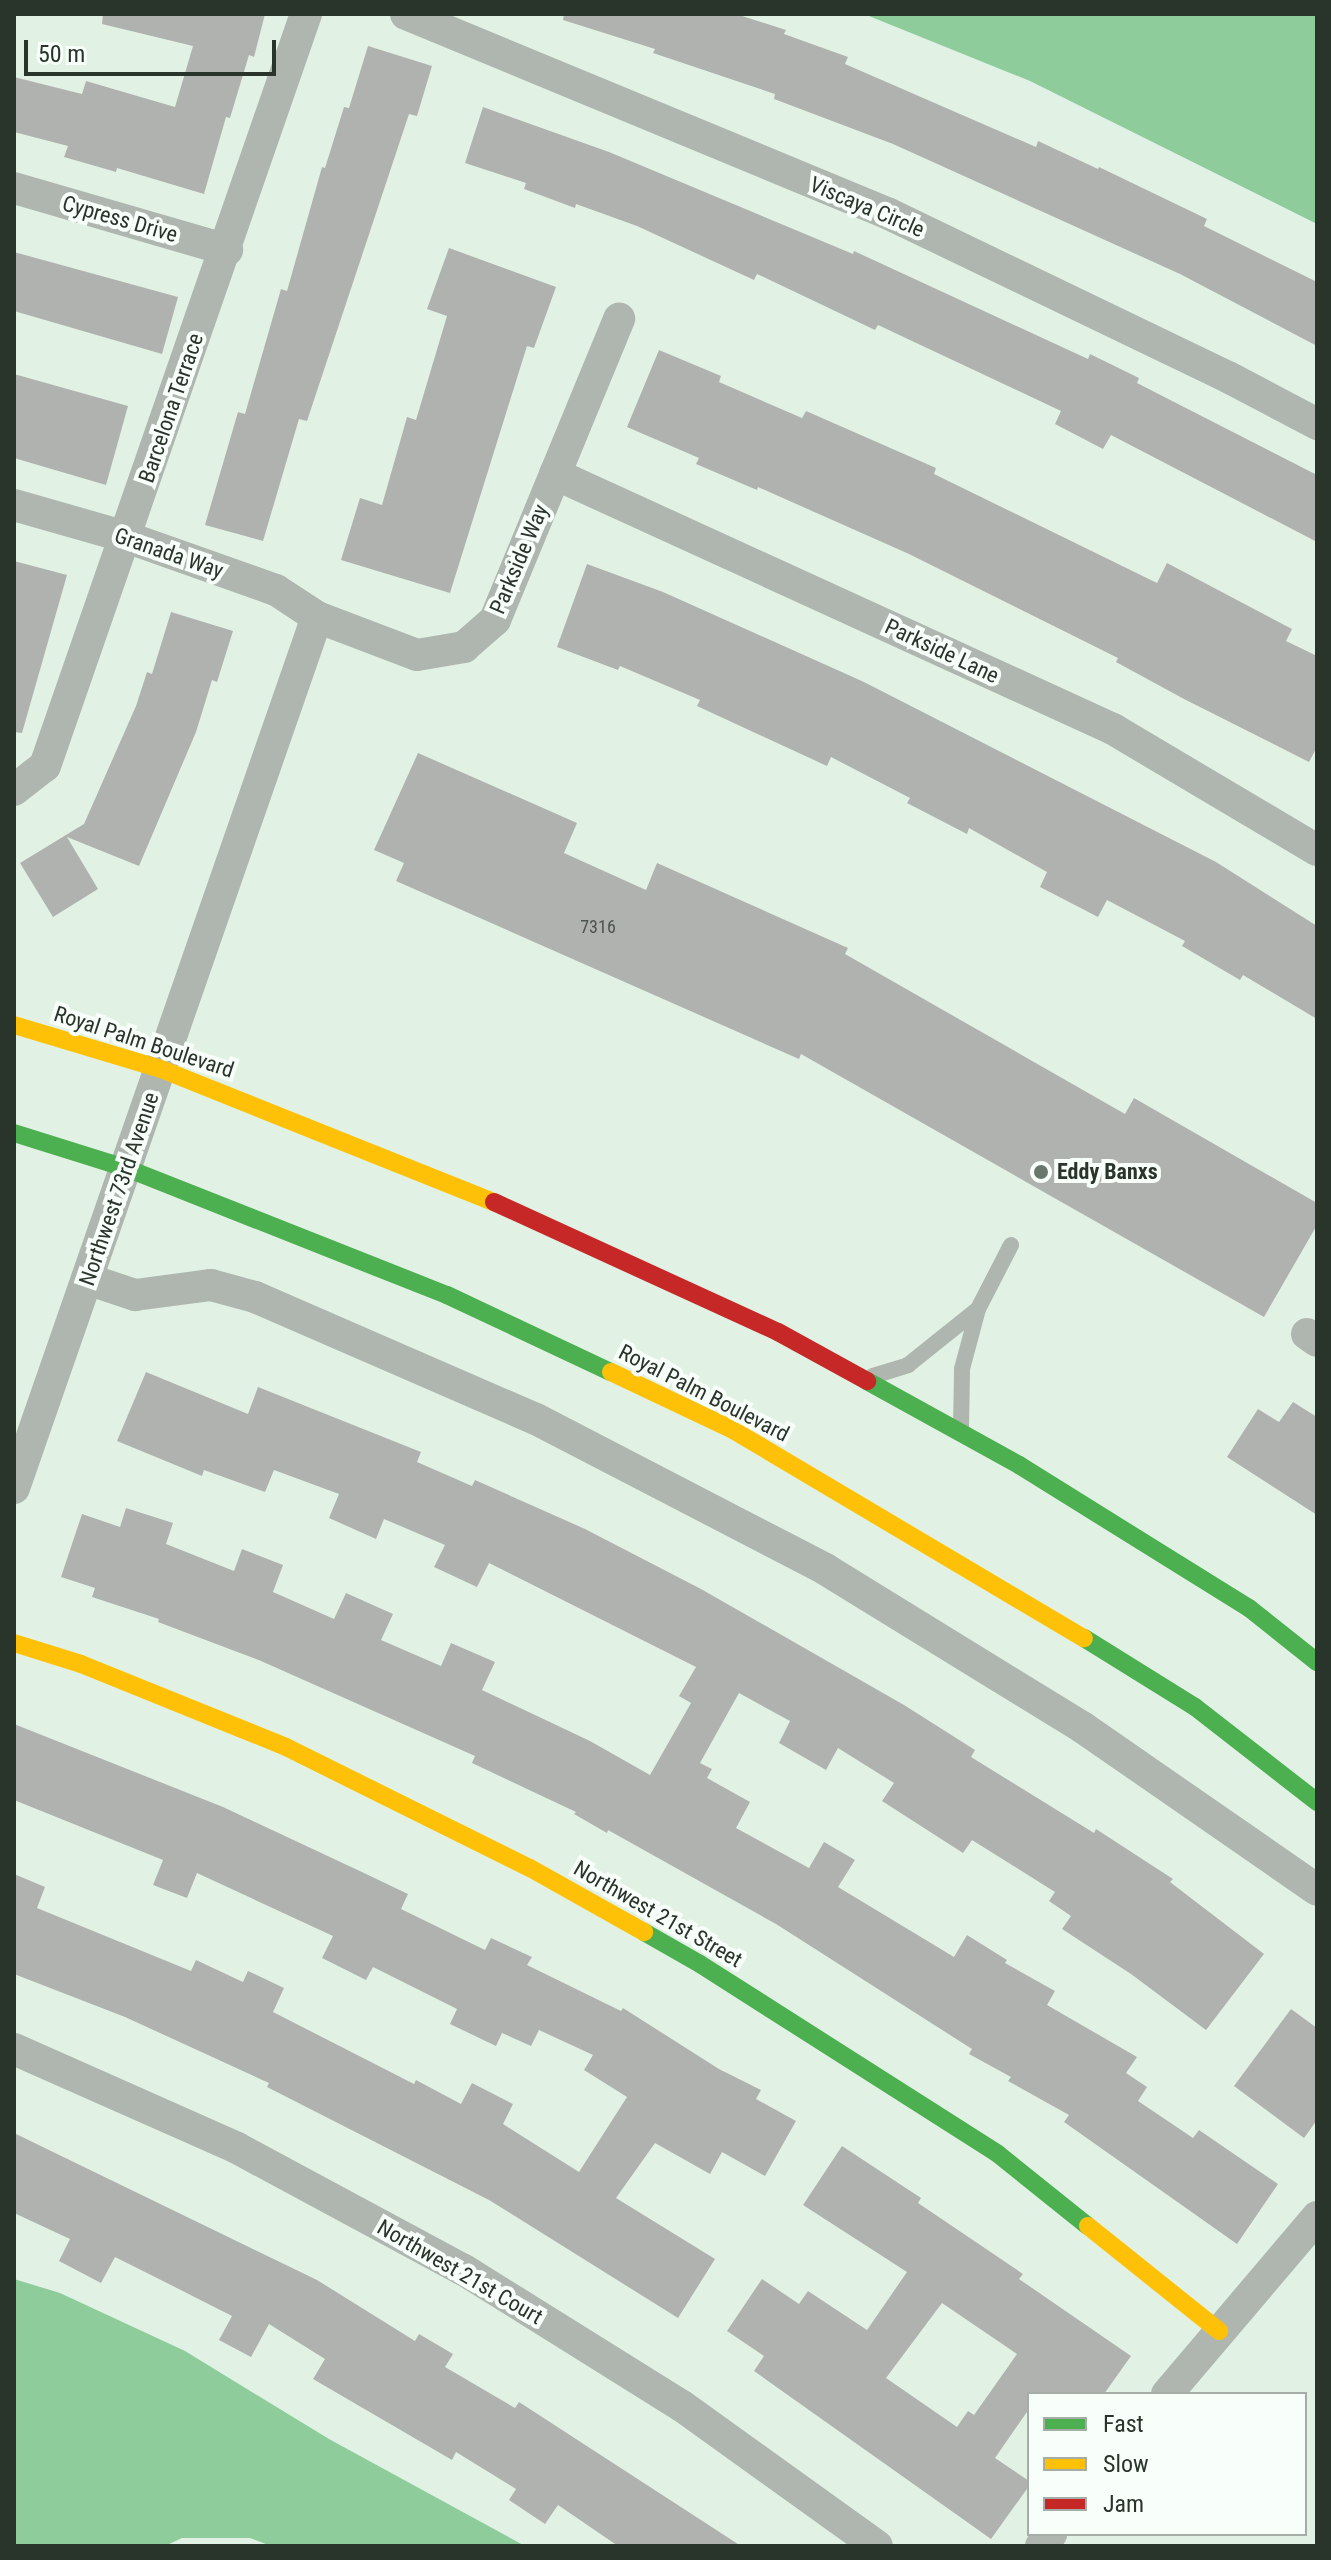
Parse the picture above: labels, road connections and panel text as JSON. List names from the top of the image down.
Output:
{
  "streets": {
    "main road": ["Royal Palm Boulevard", "Northwest 21st Street"],
    "street": [
      "Viscaya Circle",
      "Cypress Drive",
      "Barcelona Terrace",
      "Granada Way",
      "Parkside Way",
      "Parkside Lane",
      "Northwest 73rd Avenue",
      "Northwest 21st Court"
    ]
  },
  "crossings": [
    ["Cypress Drive", "Barcelona Terrace"],
    ["Barcelona Terrace", "Granada Way"],
    ["Granada Way", "Parkside Way"],
    ["Granada Way", "Northwest 73rd Avenue"],
    ["Parkside Way", "Parkside Lane"],
    ["Parkside Way", "Northwest 73rd Avenue"],
    ["Royal Palm Boulevard", "Northwest 73rd Avenue"]
  ],
  "places": ["Eddy Banxs"],
  "house_numbers": ["7316"],
  "legend": ["Fast", "Slow", "Jam"],
  "scale_bar": "50 m"
}
